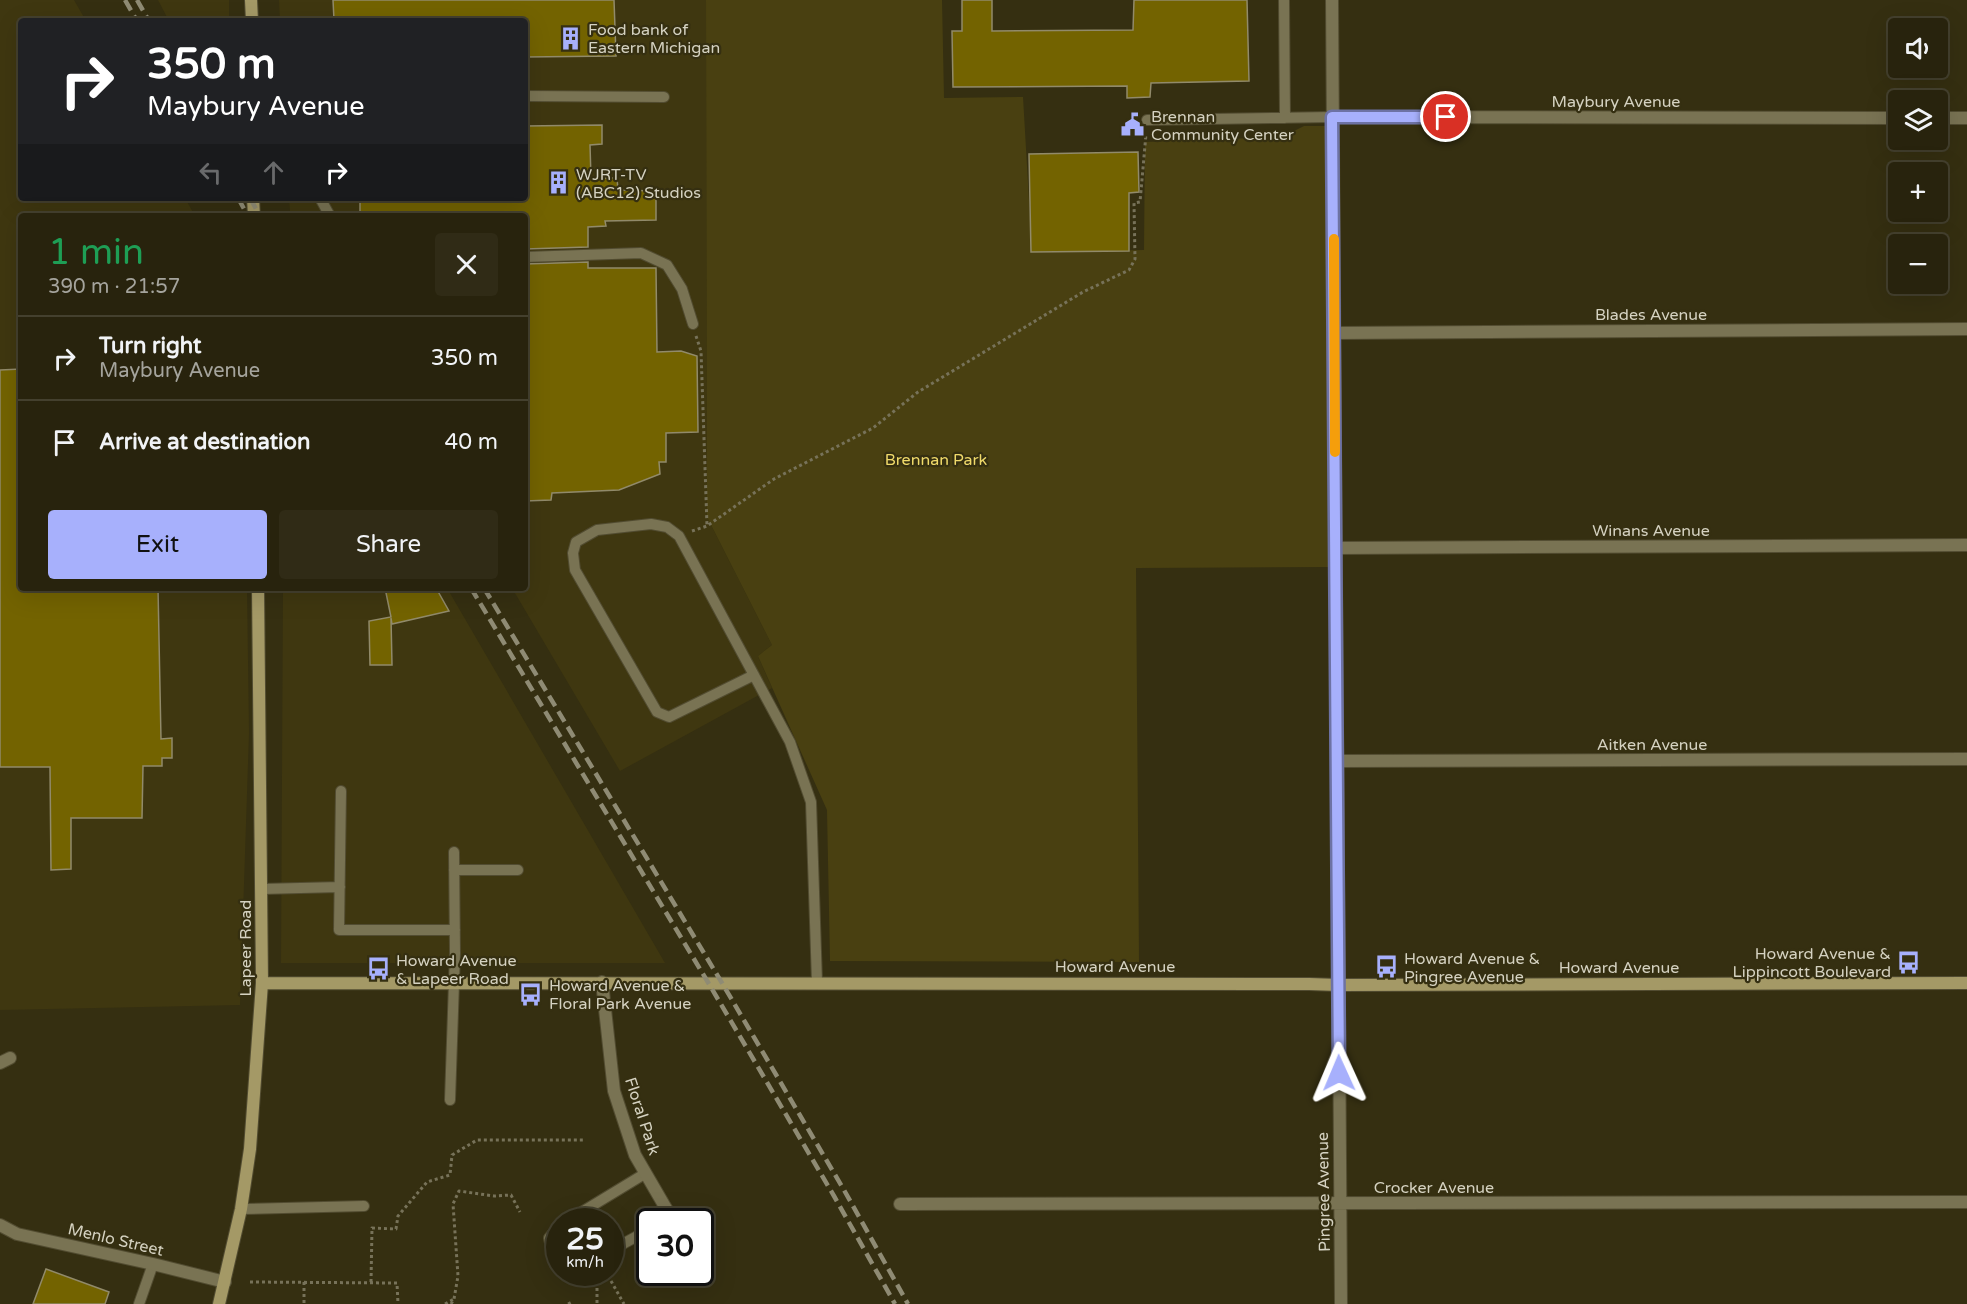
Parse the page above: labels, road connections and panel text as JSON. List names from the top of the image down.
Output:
{
  "streets": {
    "street": [
      "Maybury Avenue",
      "Blades Avenue",
      "Winans Avenue",
      "Aitken Avenue",
      "Lapeer Road",
      "Howard Avenue",
      "Floral Park",
      "Crocker Avenue",
      "Pingree Avenue",
      "Menlo Street"
    ]
  },
  "crossings": [
    ["Maybury Avenue", "Pingree Avenue"],
    ["Blades Avenue", "Pingree Avenue"],
    ["Winans Avenue", "Pingree Avenue"],
    ["Aitken Avenue", "Pingree Avenue"],
    ["Lapeer Road", "Howard Avenue"],
    ["Lapeer Road", "Menlo Street"],
    ["Howard Avenue", "Floral Park"],
    ["Howard Avenue", "Pingree Avenue"],
    ["Crocker Avenue", "Pingree Avenue"]
  ],
  "parks": ["Brennan Park"],
  "places": {
    "building": ["Food bank of Eastern Michigan", "WJRT-TV (ABC12) Studios"],
    "public building": ["Brennan Community Center"],
    "bus stop": [
      "Howard Avenue & Lippincott Boulevard",
      "Howard Avenue & Pingree Avenue",
      "Howard Avenue & Lapeer Road",
      "Howard Avenue & Floral Park Avenue"
    ]
  },
  "page": {
    "map_buttons": ["+", "−"],
    "turn": ["350 m", "Maybury Avenue"],
    "heading": ["1 min", "390 m · 21:57"],
    "list": [
      {
        "name": "Turn right",
        "note": "Maybury Avenue",
        "value": "350 m"
      },
      {
        "name": "Arrive at destination",
        "value": "40 m"
      }
    ],
    "buttons": ["Exit", "Share"],
    "speed": "25 km/h",
    "limit": "30"
  }
}
